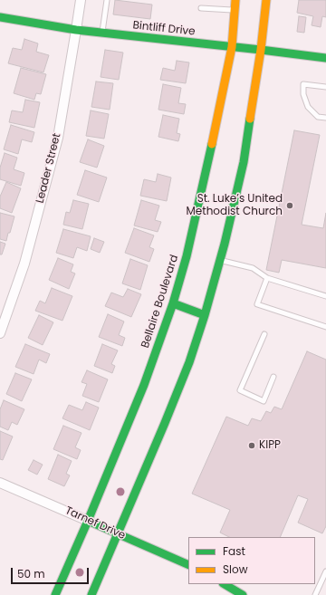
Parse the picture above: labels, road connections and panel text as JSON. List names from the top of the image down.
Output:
{
  "streets": {
    "main road": ["Bintliff Drive", "Bellaire Boulevard", "Tarnef Drive"],
    "street": ["Leader Street"]
  },
  "crossings": [
    ["Bintliff Drive", "Leader Street"],
    ["Bintliff Drive", "Bellaire Boulevard"],
    ["Bellaire Boulevard", "Tarnef Drive"]
  ],
  "places": ["St. Luke’s United Methodist Church", "KIPP"],
  "legend": ["Fast", "Slow"],
  "scale_bar": "50 m"
}
